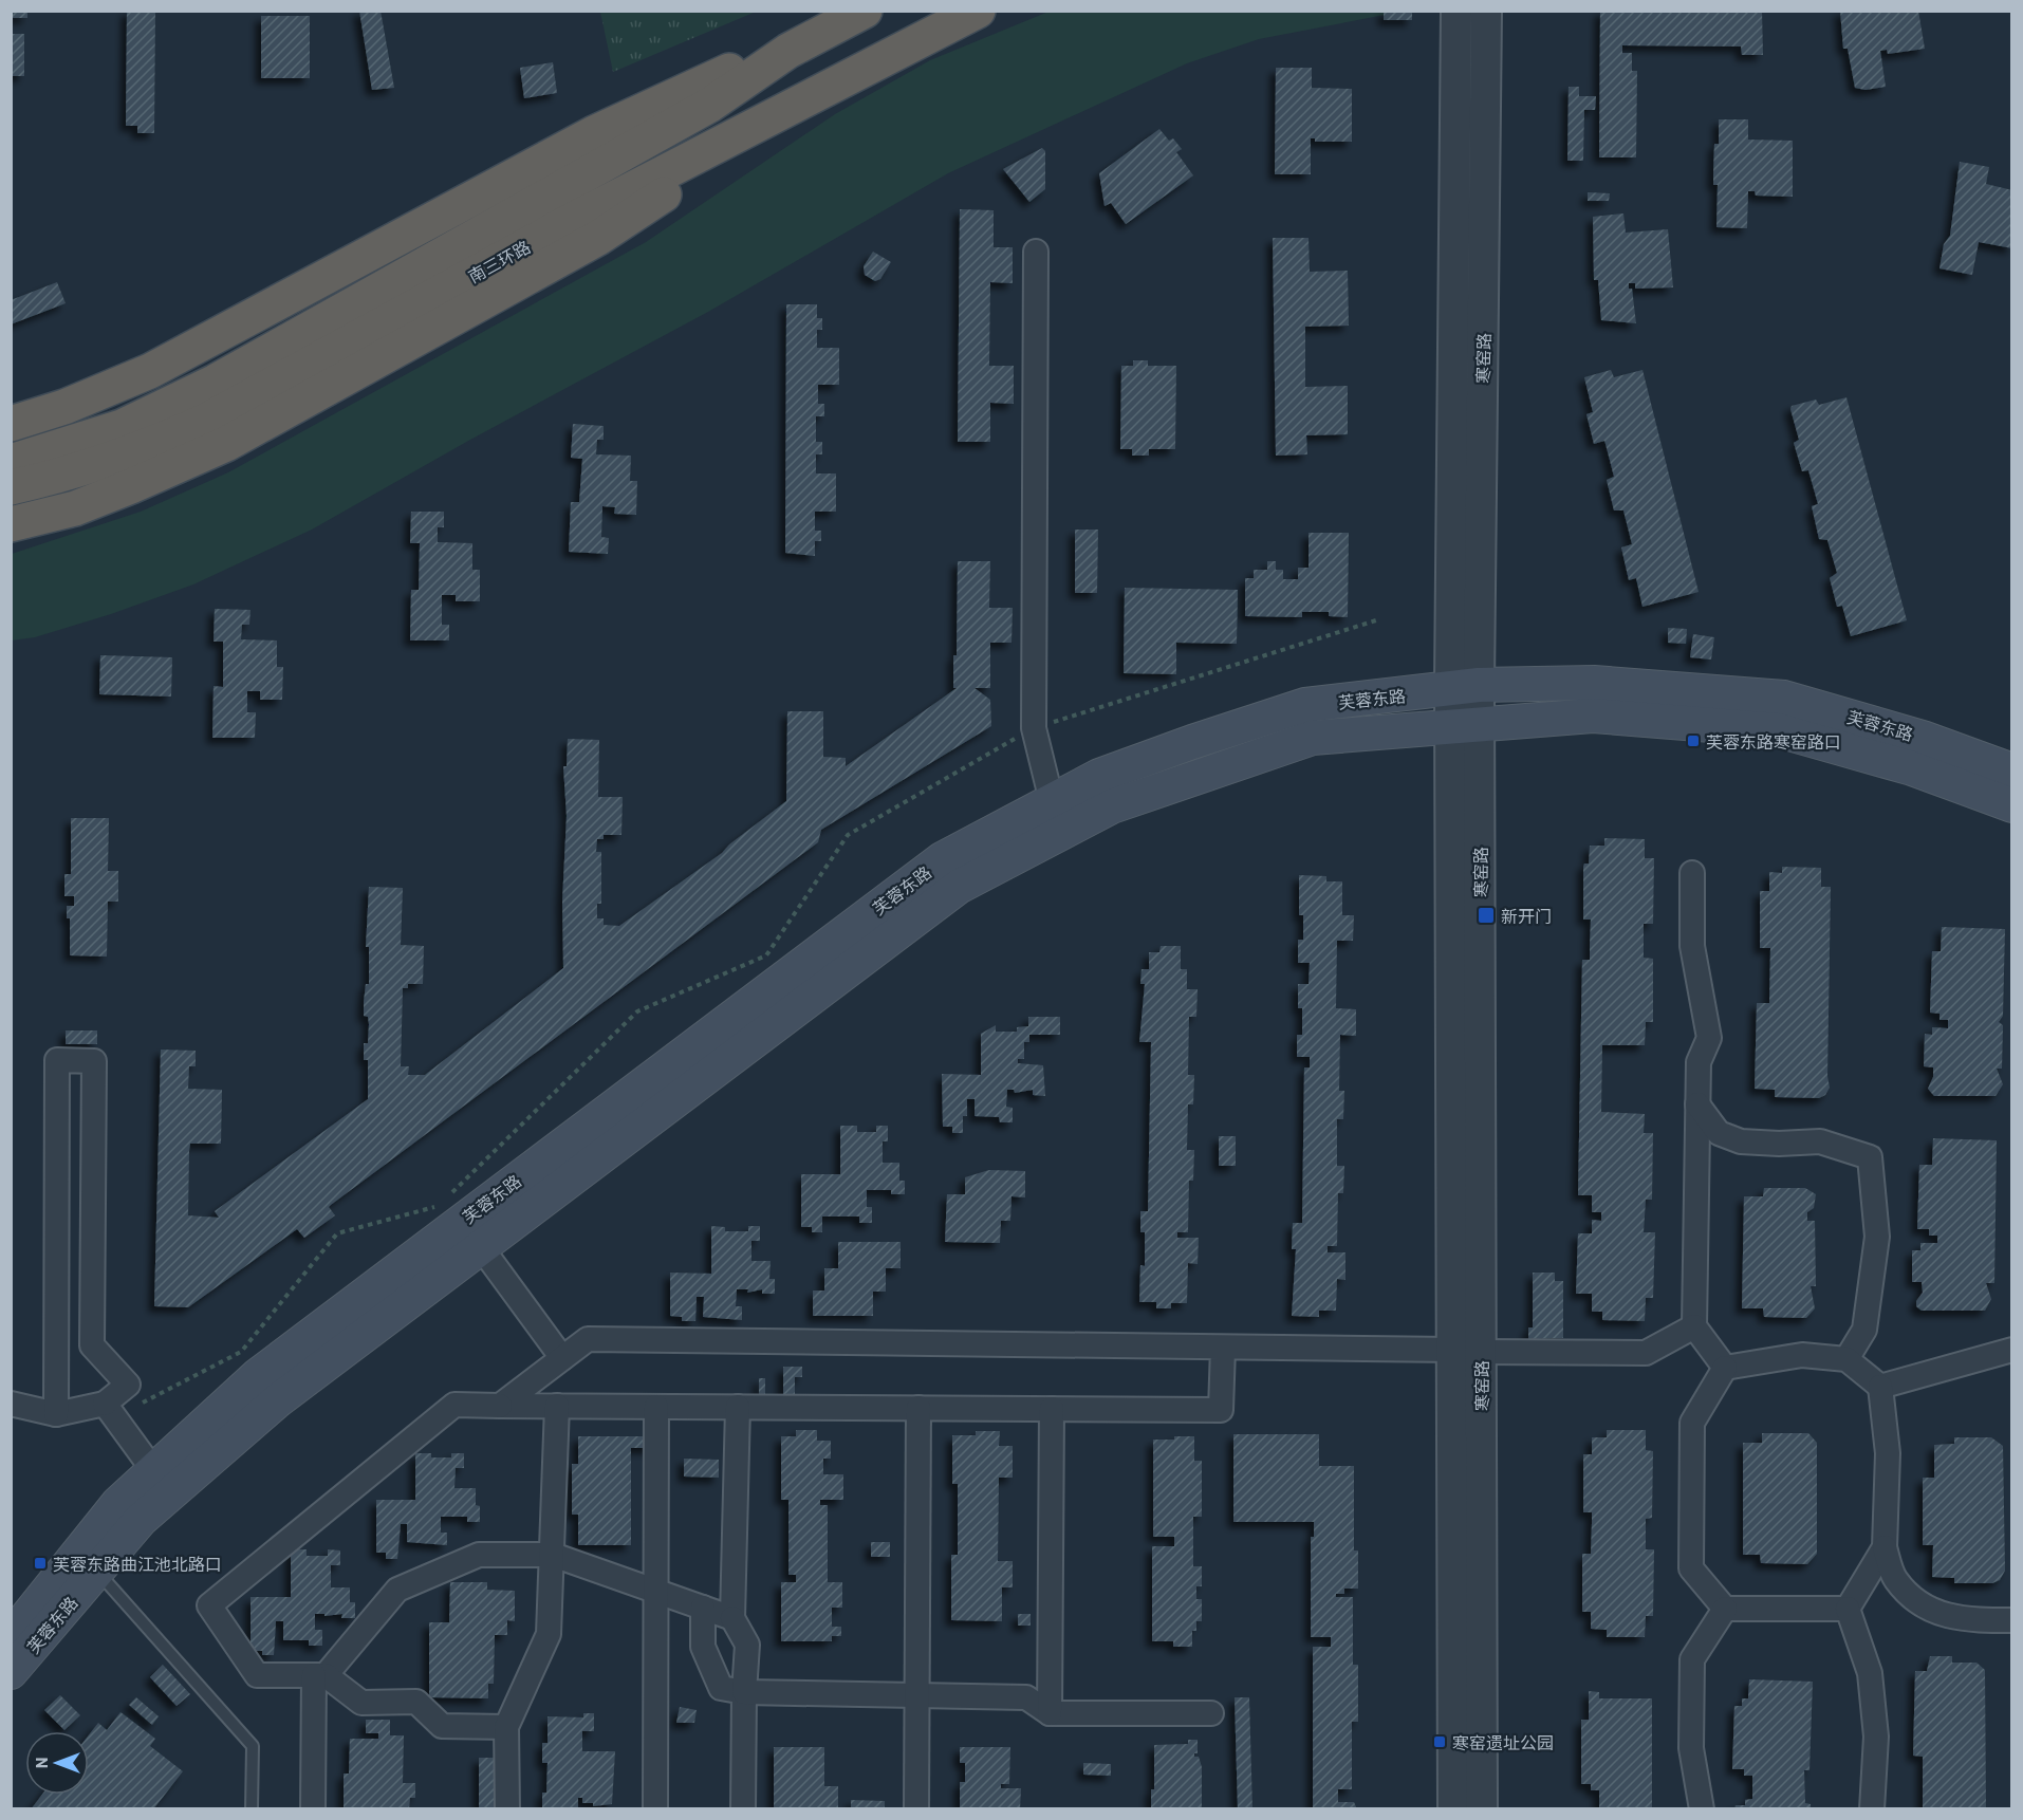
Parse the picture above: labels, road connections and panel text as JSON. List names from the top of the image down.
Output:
{
  "streets": {
    "highway": ["南三环路"],
    "main road": ["芙蓉东路"],
    "street": ["寒窑路"]
  },
  "crossings": [
    ["寒窑路", "芙蓉东路"]
  ],
  "places": {
    "transit": [
      "芙蓉东路寒窑路口",
      "新开门",
      "芙蓉东路曲江池北路口",
      "寒窑遗址公园"
    ]
  },
  "north": "left"
}
